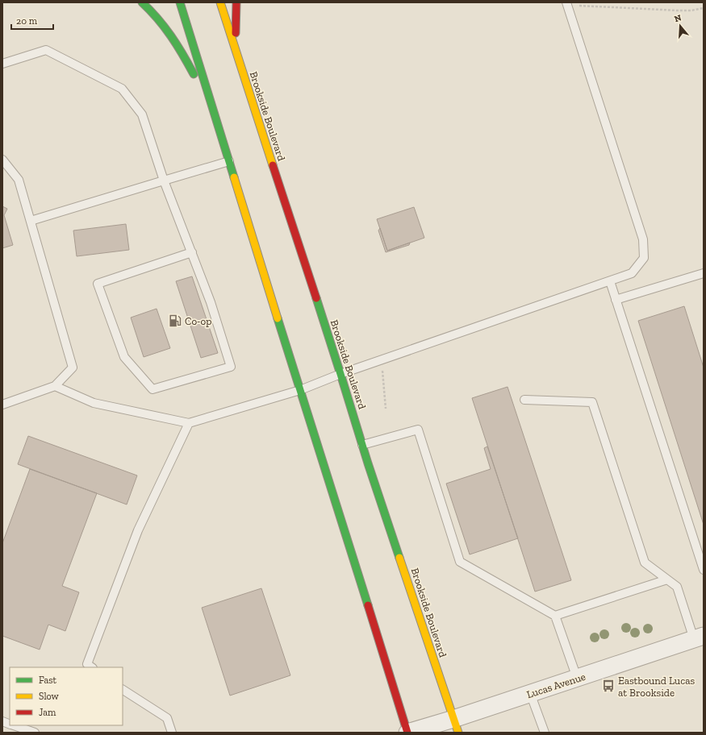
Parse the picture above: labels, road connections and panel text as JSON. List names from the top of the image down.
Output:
{
  "streets": {
    "main road": ["Brookside Boulevard"],
    "street": ["Lucas Avenue"]
  },
  "crossings": [
    ["Brookside Boulevard", "Lucas Avenue"]
  ],
  "places": {
    "fuel station": ["Co-op"],
    "bus stop": ["Eastbound Lucas at Brookside"]
  },
  "legend": ["Fast", "Slow", "Jam"],
  "scale_bar": "20 m",
  "north": "top"
}
